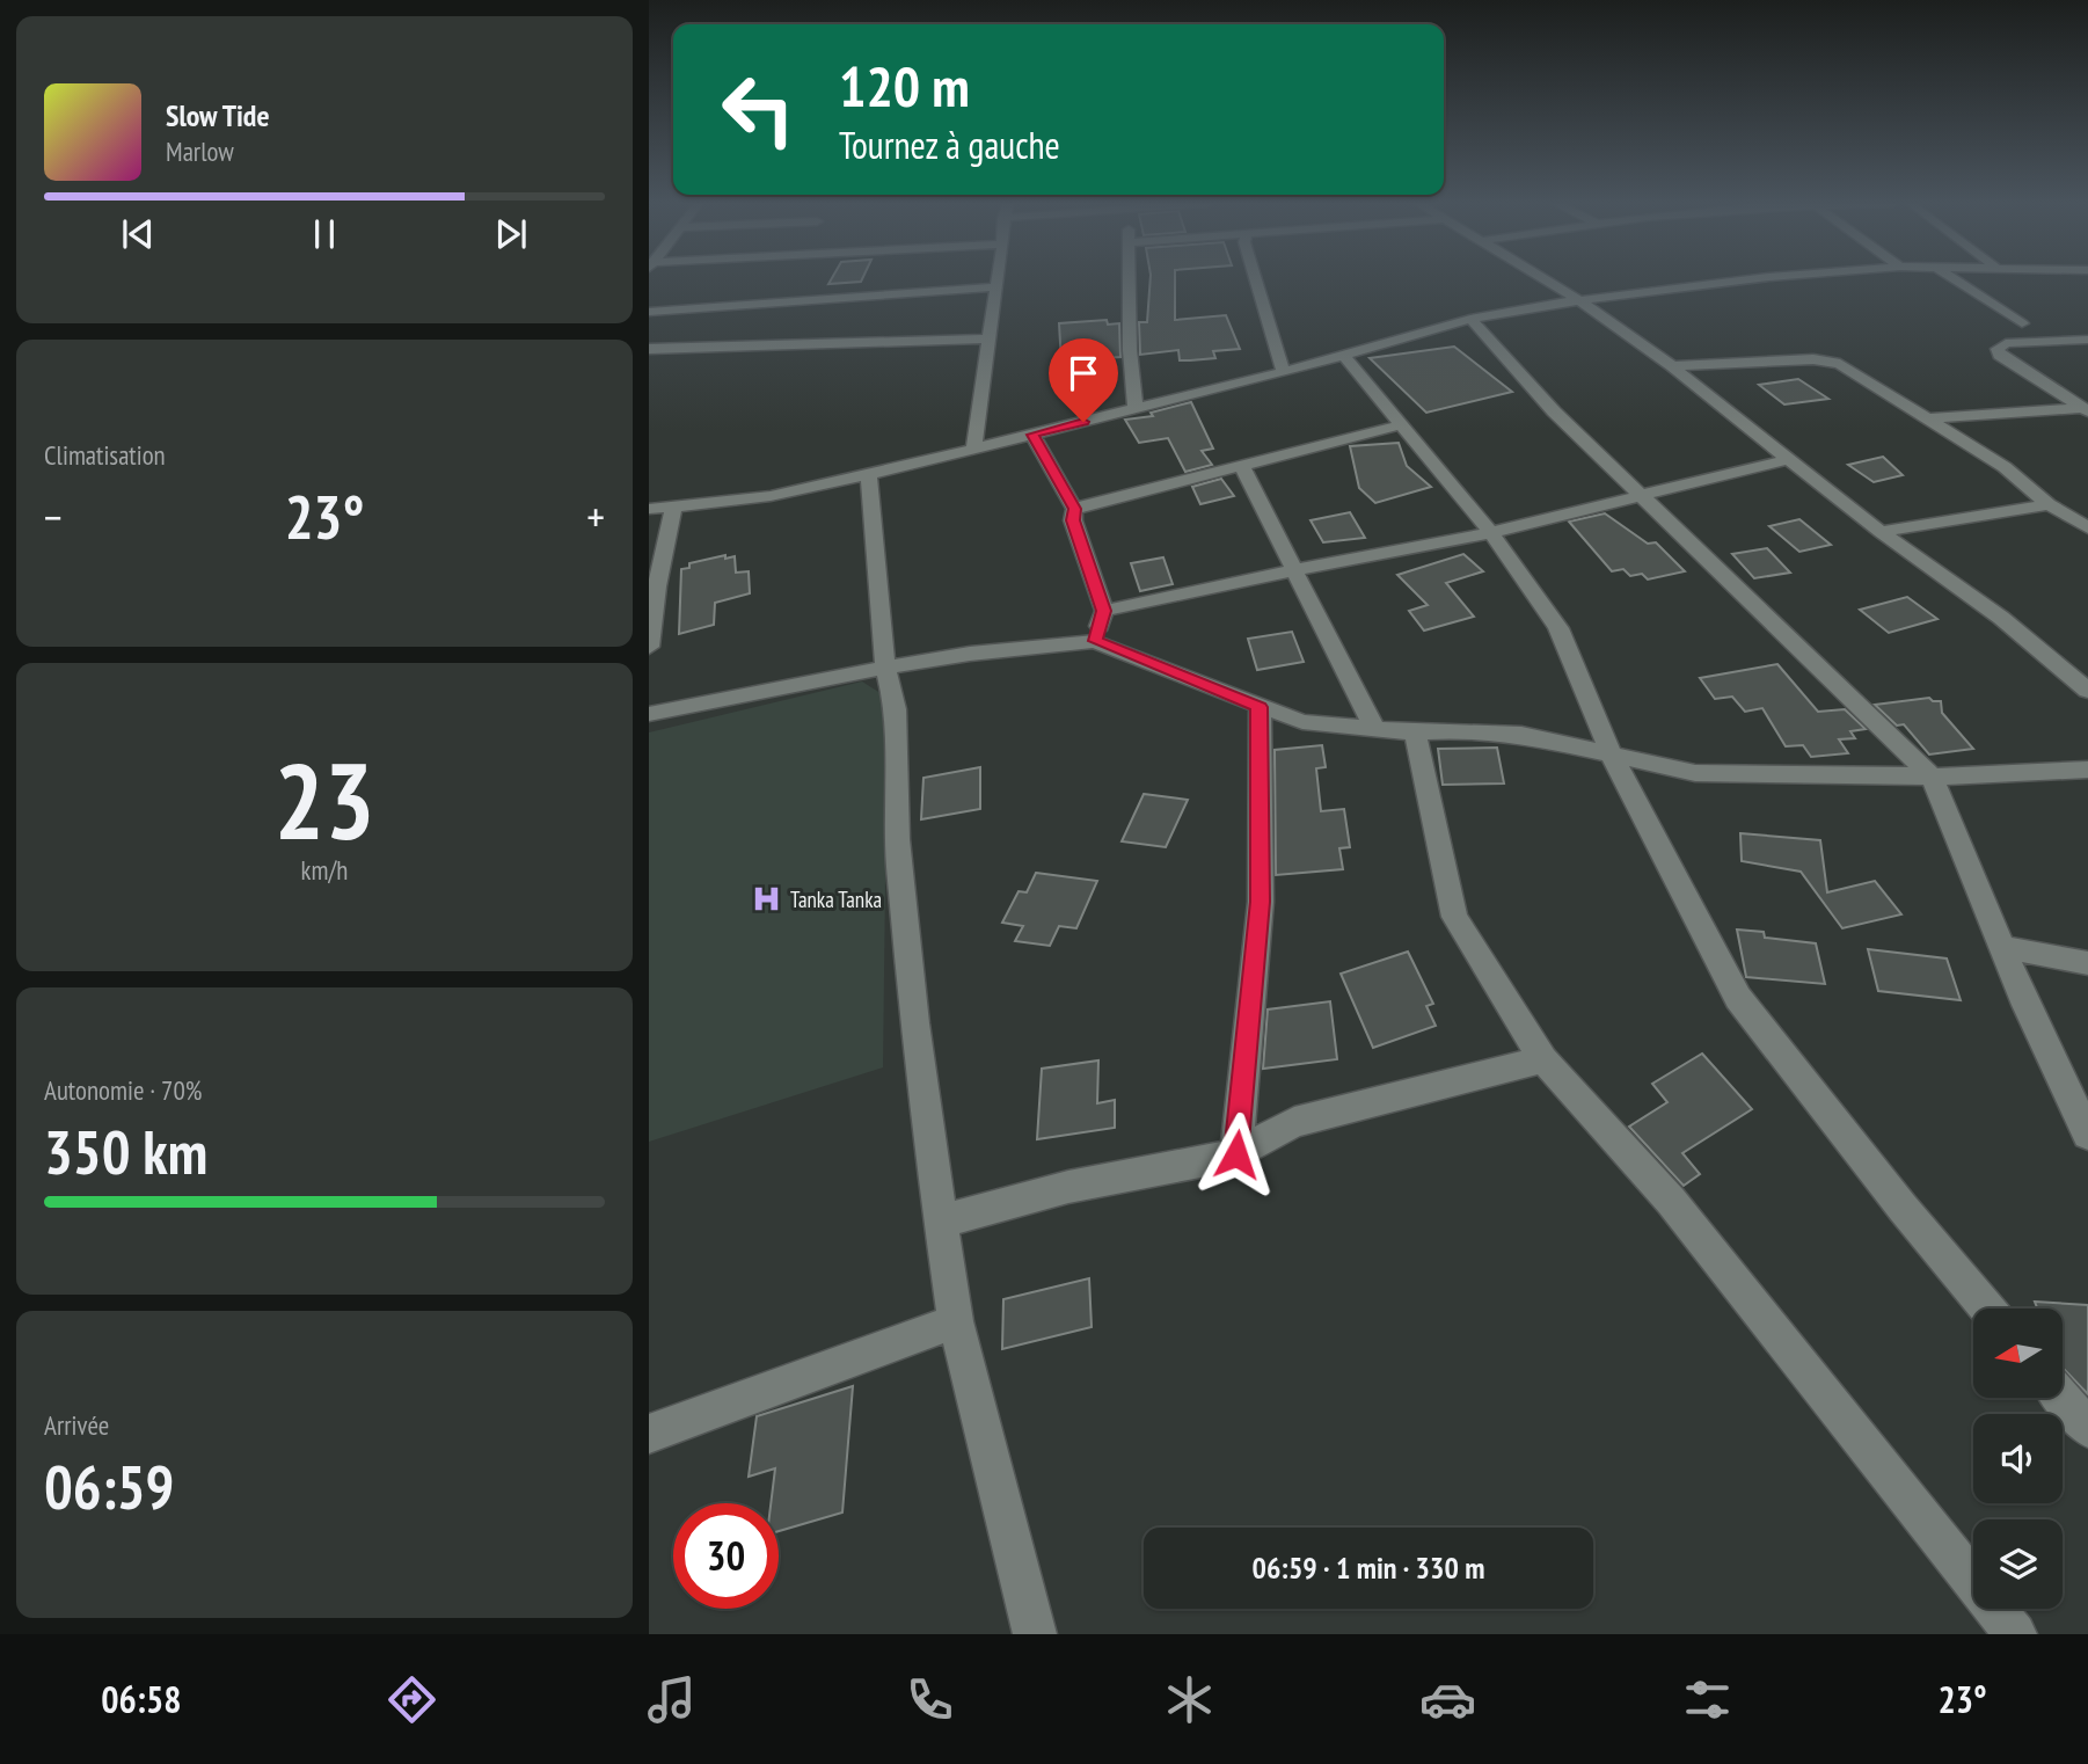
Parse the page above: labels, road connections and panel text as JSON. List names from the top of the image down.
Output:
{
  "places": {
    "hospital": ["Tanka Tanka"]
  },
  "north": "left",
  "page": {
    "turn": ["120 m", "Tournez à gauche"],
    "song": ["Slow Tide", "Marlow"],
    "tile": [
      "Climatisation",
      ["23", "km/h"],
      ["Autonomie · 70%", "350 km"],
      ["Arrivée", "06:59"]
    ],
    "heat": ["−", "23°", "+"],
    "limit": "30",
    "trip": "06:59 · 1 min · 330 m",
    "tabs": ["06:58", "23°"]
  }
}
